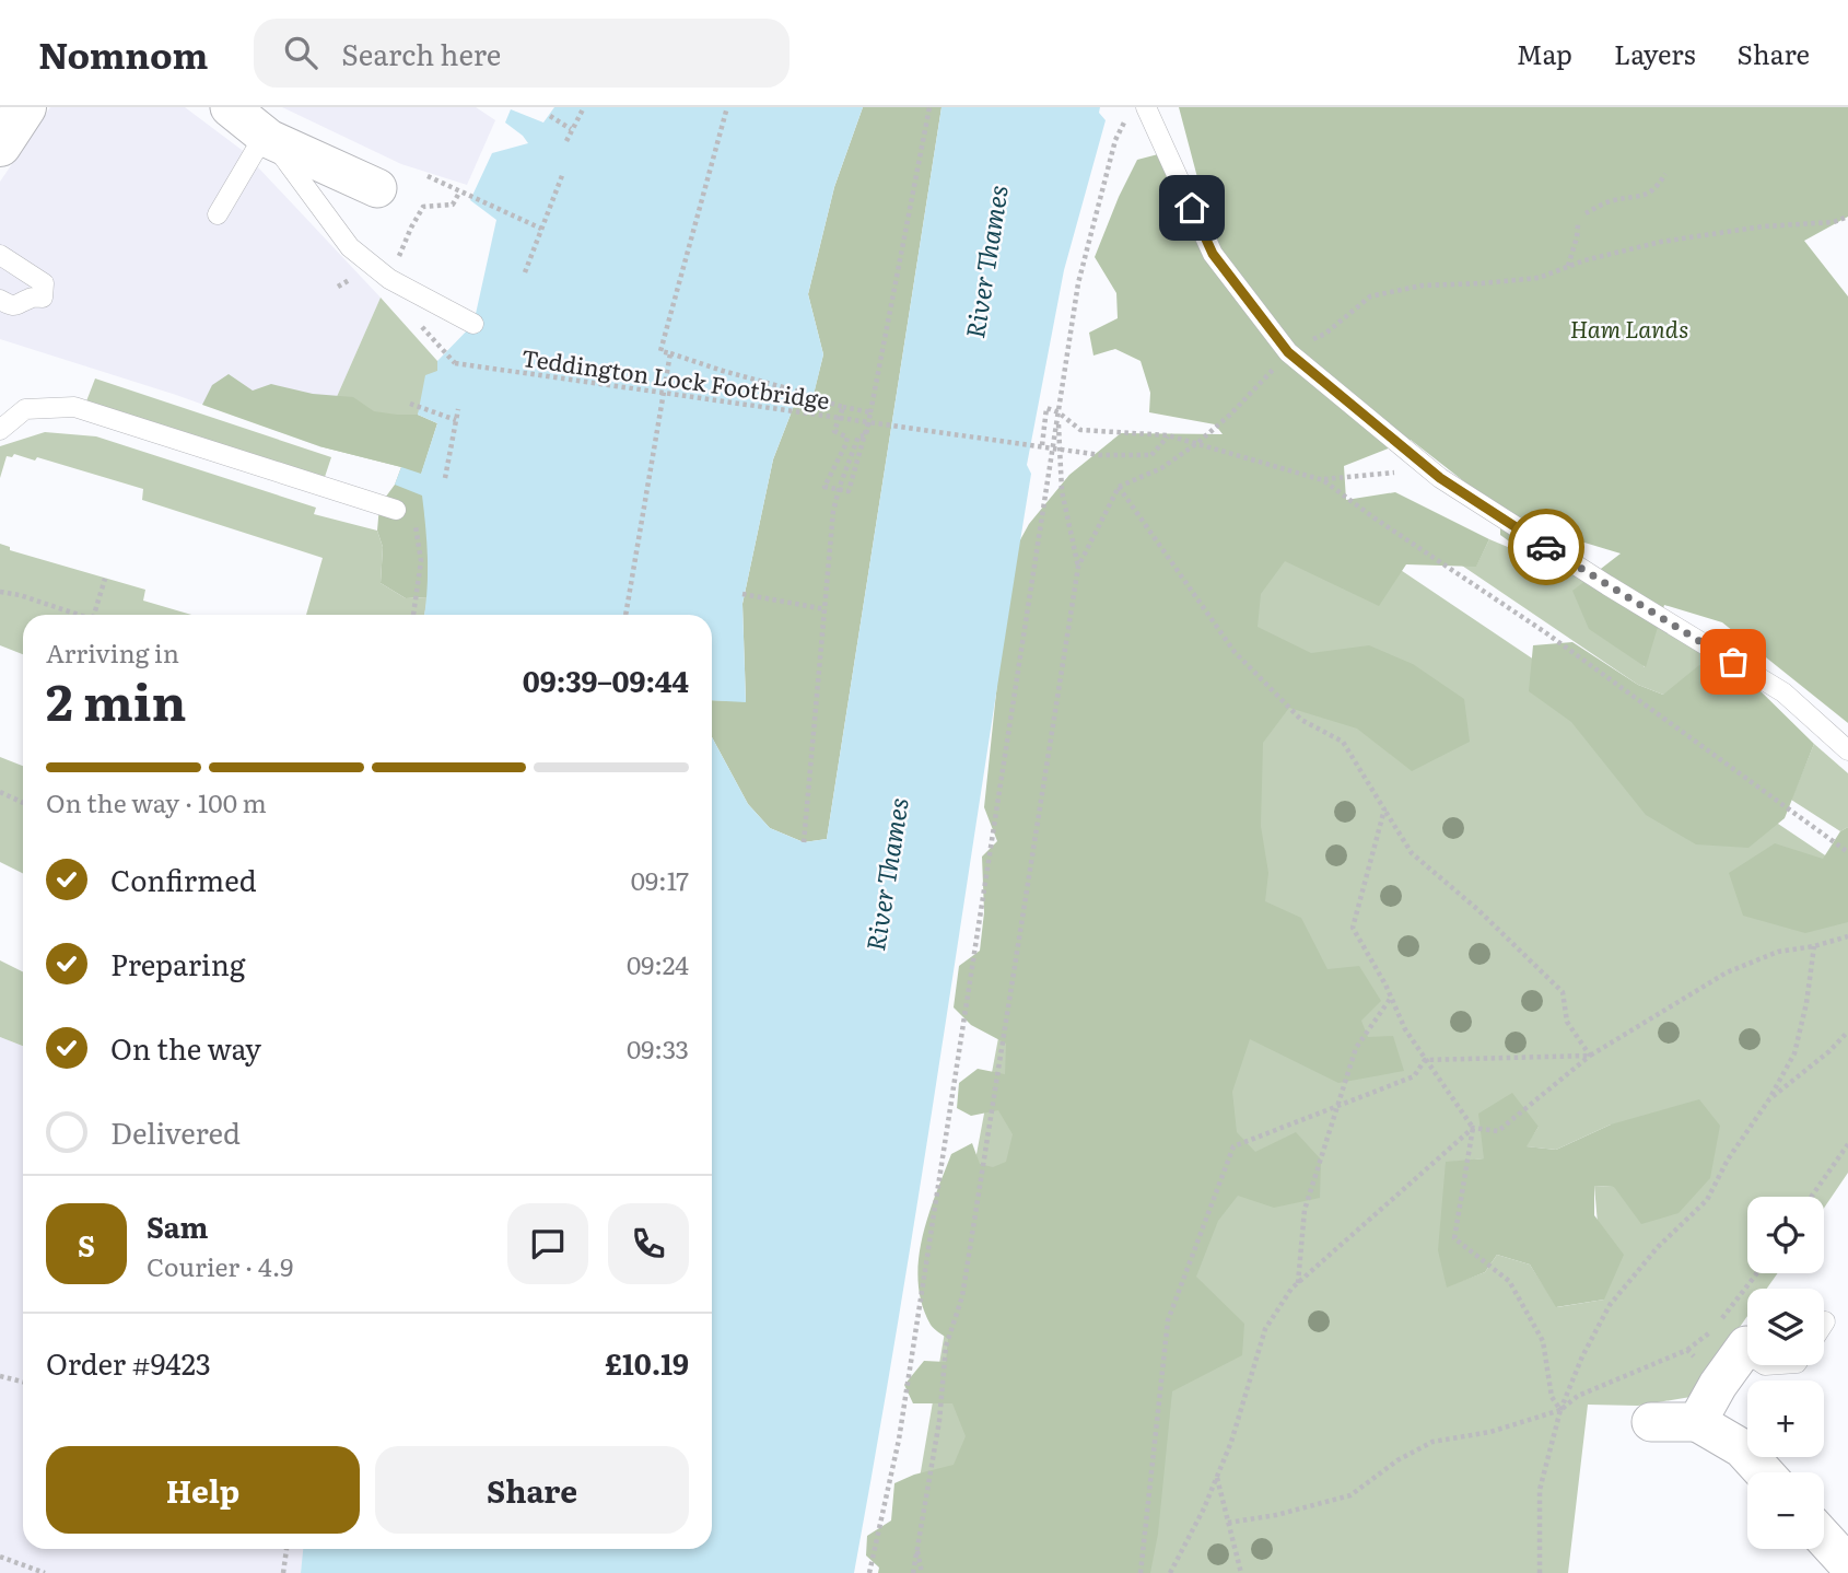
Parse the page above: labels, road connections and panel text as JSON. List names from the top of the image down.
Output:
{
  "streets": {
    "path": ["Teddington Lock Footbridge"]
  },
  "water": ["River Thames"],
  "parks": ["Ham Lands"],
  "page": {
    "header": "Nomnom",
    "search": "Search here",
    "nav": ["Map", "Layers", "Share"],
    "heading": ["2 min", "Arriving in", "09:39–09:44"],
    "panel": [
      "Sam",
      "Courier · 4.9",
      "Order #9423",
      "£10.19"
    ],
    "bar": "On the way · 100 m",
    "list": [
      ["Confirmed", "09:17"],
      ["Preparing", "09:24"],
      ["On the way", "09:33"],
      "Delivered"
    ],
    "map_buttons": ["+", "−"],
    "round": "S",
    "buttons": ["Help", "Share"]
  }
}
